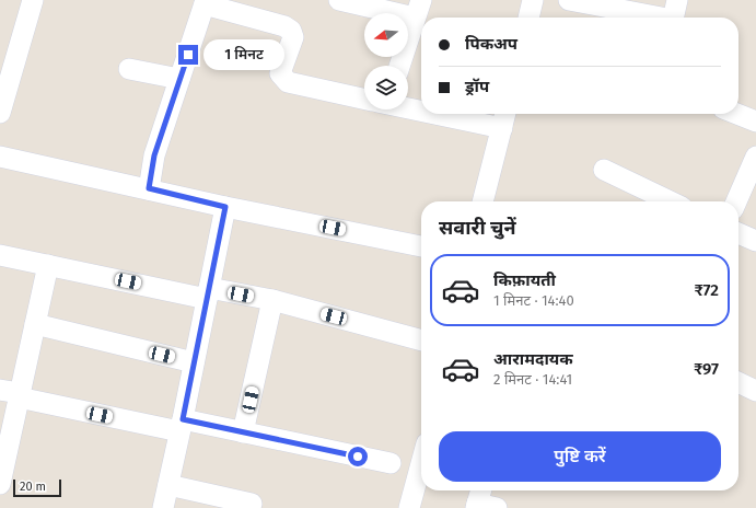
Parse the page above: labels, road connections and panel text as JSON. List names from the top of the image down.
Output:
{
  "scale_bar": "20 m",
  "north": "left",
  "page": {
    "banner": ["पिकअप", "ड्रॉप"],
    "bubble": "1 मिनट",
    "heading": "सवारी चुनें",
    "list": [
      {
        "name": "किफ़ायती",
        "note": "1 मिनट · 14:40",
        "value": "₹72"
      },
      {
        "name": "आरामदायक",
        "note": "2 मिनट · 14:41",
        "value": "₹97"
      }
    ],
    "buttons": "पुष्टि करें",
    "scale": "20 m"
  }
}
